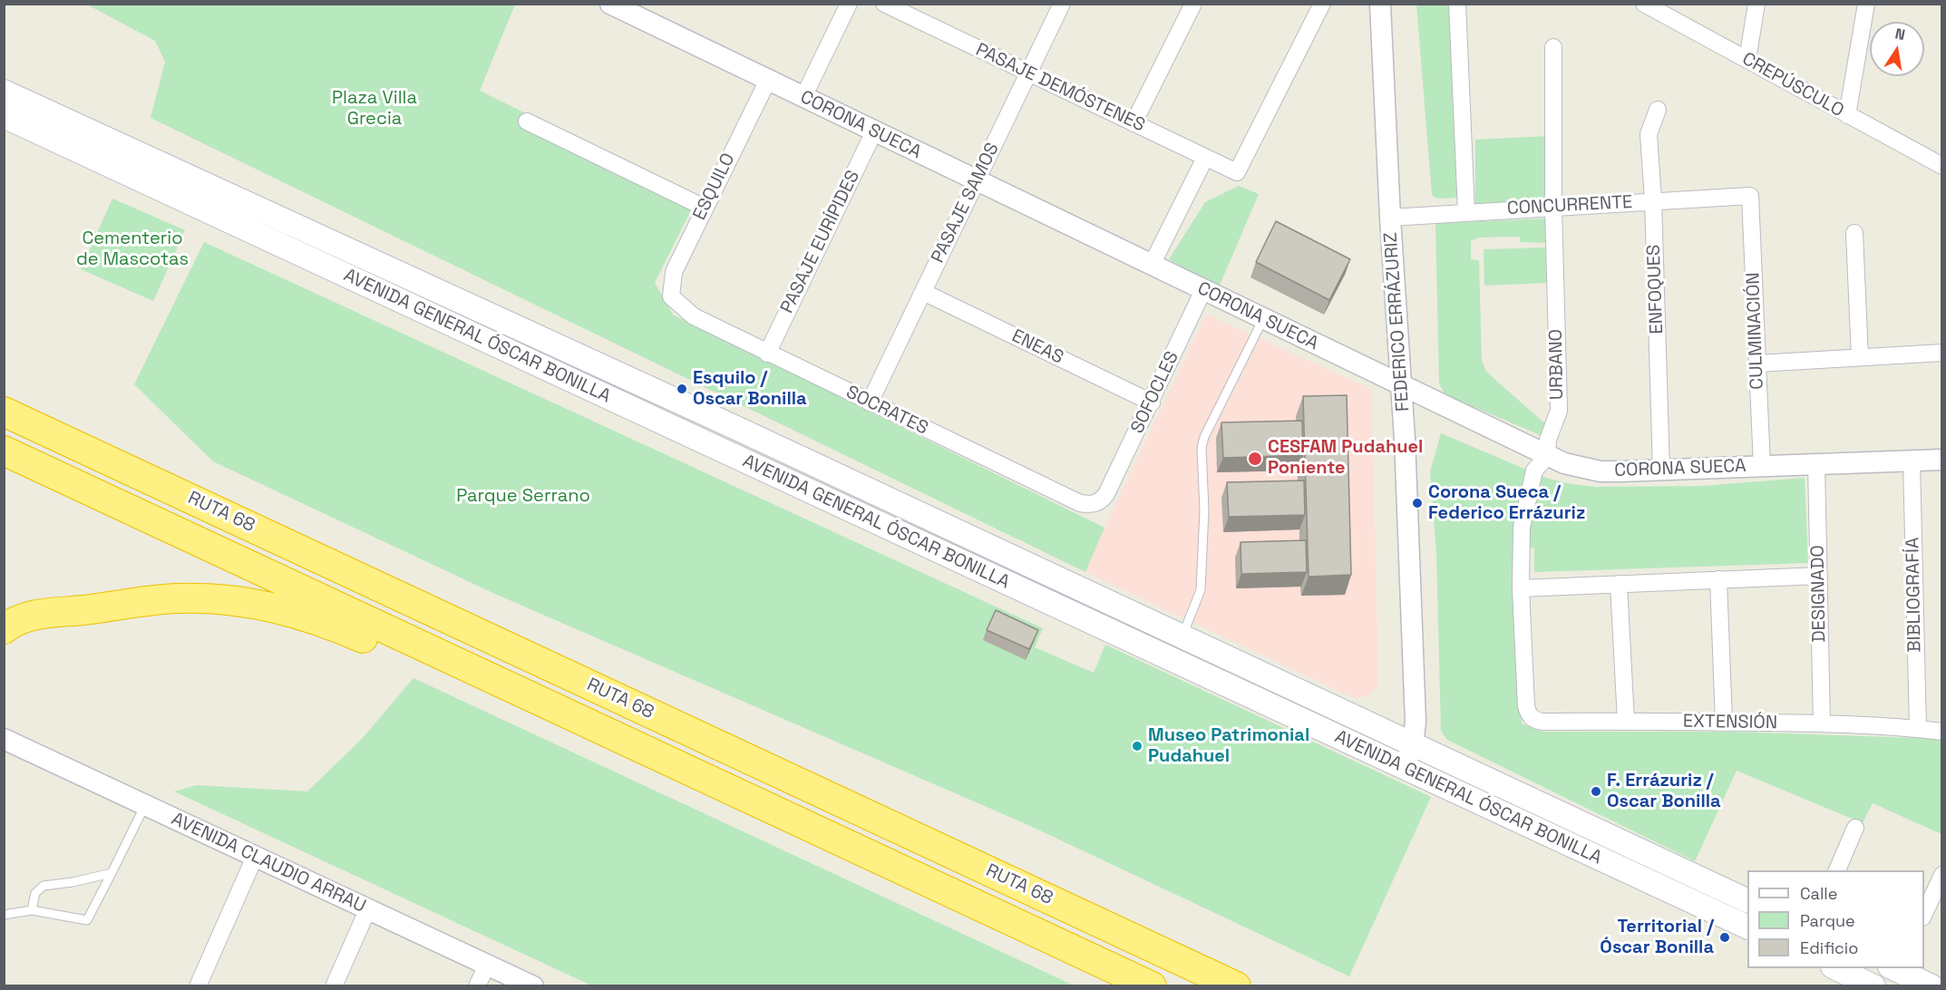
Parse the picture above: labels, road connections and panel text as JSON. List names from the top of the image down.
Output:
{
  "streets": {
    "highway": ["RUTA 68"],
    "main road": ["AVENIDA GENERAL ÓSCAR BONILLA"],
    "street": [
      "CREPÚSCULO",
      "PASAJE DEMÓSTENES",
      "CORONA SUECA",
      "ESQUILO",
      "PASAJE SAMOS",
      "CONCURRENTE",
      "PASAJE EURÍPIDES",
      "ENFOQUES",
      "FEDERICO ERRÁZURIZ",
      "CULMINACIÓN",
      "ENEAS",
      "URBANO",
      "SOFOCLES",
      "SOCRATES",
      "DESIGNADO",
      "BIBLIOGRAFÍA",
      "EXTENSIÓN",
      "AVENIDA CLAUDIO ARRAU"
    ]
  },
  "crossings": [
    ["PASAJE DEMÓSTENES", "PASAJE SAMOS"],
    ["CORONA SUECA", "ESQUILO"],
    ["CORONA SUECA", "PASAJE SAMOS"],
    ["CORONA SUECA", "PASAJE EURÍPIDES"],
    ["CORONA SUECA", "ENFOQUES"],
    ["CORONA SUECA", "FEDERICO ERRÁZURIZ"],
    ["CORONA SUECA", "CULMINACIÓN"],
    ["CORONA SUECA", "URBANO"],
    ["CORONA SUECA", "SOFOCLES"],
    ["CORONA SUECA", "DESIGNADO"],
    ["CORONA SUECA", "BIBLIOGRAFÍA"],
    ["ESQUILO", "SOCRATES"],
    ["PASAJE SAMOS", "ENEAS"],
    ["PASAJE SAMOS", "SOCRATES"],
    ["CONCURRENTE", "ENFOQUES"],
    ["CONCURRENTE", "FEDERICO ERRÁZURIZ"],
    ["CONCURRENTE", "CULMINACIÓN"],
    ["CONCURRENTE", "URBANO"],
    ["PASAJE EURÍPIDES", "SOCRATES"],
    ["FEDERICO ERRÁZURIZ", "AVENIDA GENERAL ÓSCAR BONILLA"],
    ["ENEAS", "SOFOCLES"],
    ["URBANO", "EXTENSIÓN"],
    ["SOFOCLES", "SOCRATES"],
    ["DESIGNADO", "EXTENSIÓN"],
    ["BIBLIOGRAFÍA", "EXTENSIÓN"]
  ],
  "parks": ["Plaza Villa Grecia", "Cementerio de Mascotas", "Parque Serrano"],
  "places": [
    "Esquilo / Oscar Bonilla",
    "CESFAM Pudahuel Poniente",
    "Corona Sueca / Federico Errázuriz",
    "Museo Patrimonial Pudahuel",
    "F. Errázuriz / Oscar Bonilla",
    "Territorial / Óscar Bonilla"
  ],
  "legend": ["Calle", "Parque", "Edificio"],
  "north": "top"
}
